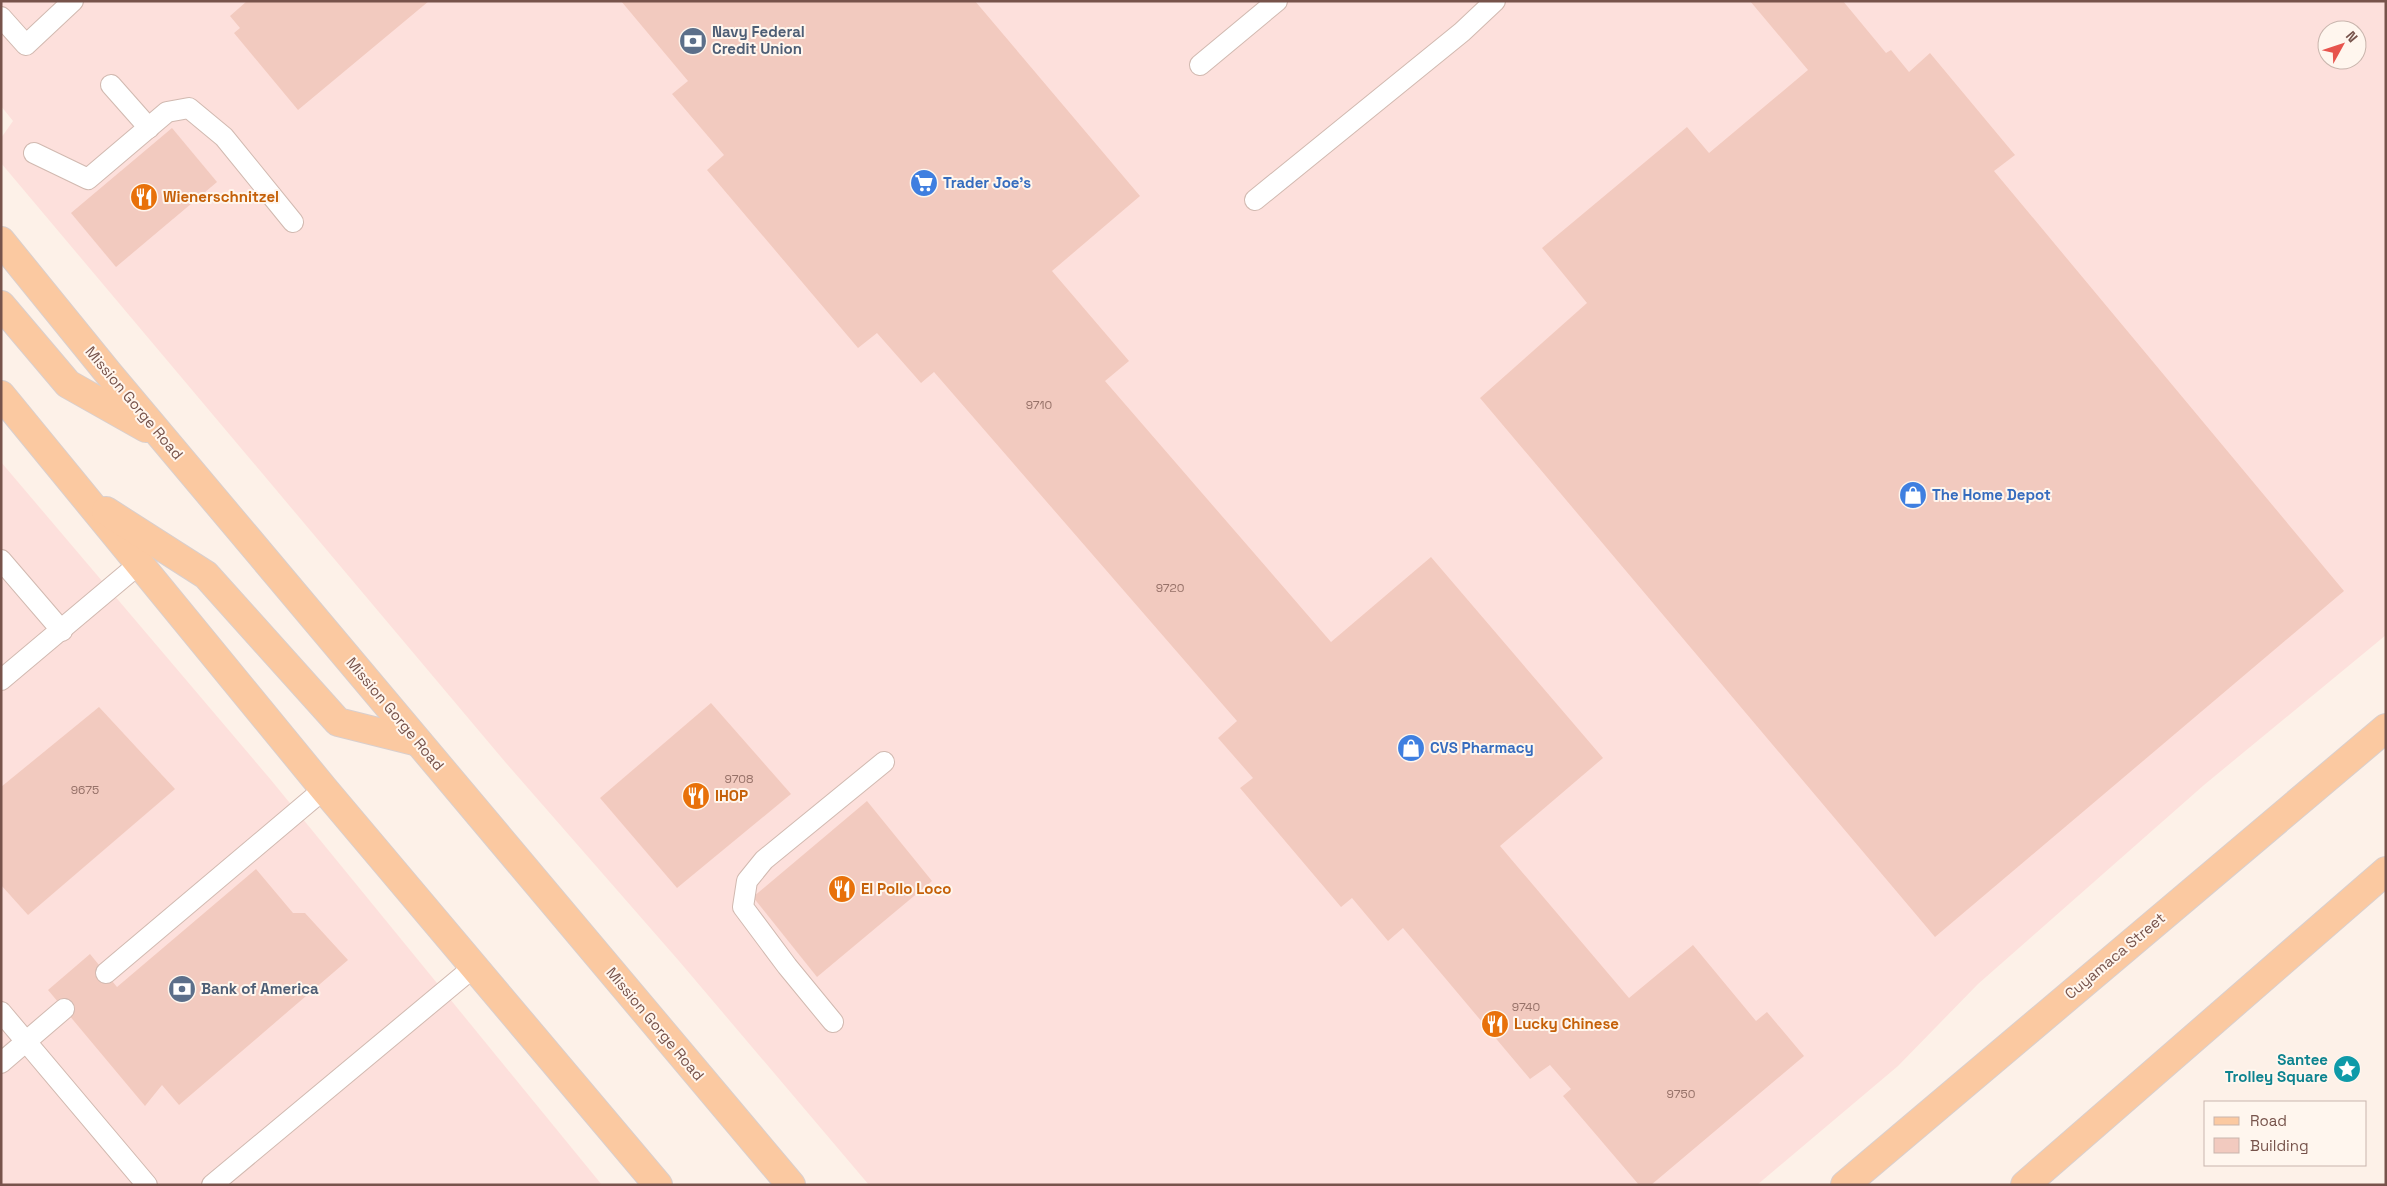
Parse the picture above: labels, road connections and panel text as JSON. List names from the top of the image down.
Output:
{
  "streets": {
    "main road": ["Mission Gorge Road", "Cuyamaca Street"]
  },
  "places": {
    "bank": ["Navy Federal Credit Union", "Bank of America"],
    "supermarket": ["Trader Joe's"],
    "restaurant": [
      "Wienerschnitzel",
      "IHOP",
      "El Pollo Loco",
      "Lucky Chinese"
    ],
    "shop": ["The Home Depot", "CVS Pharmacy"],
    "place": ["Santee Trolley Square"]
  },
  "house_numbers": [
    "9710",
    "9720",
    "9708",
    "9675",
    "9740",
    "9750"
  ],
  "legend": ["Road", "Building"],
  "north": "top right"
}
